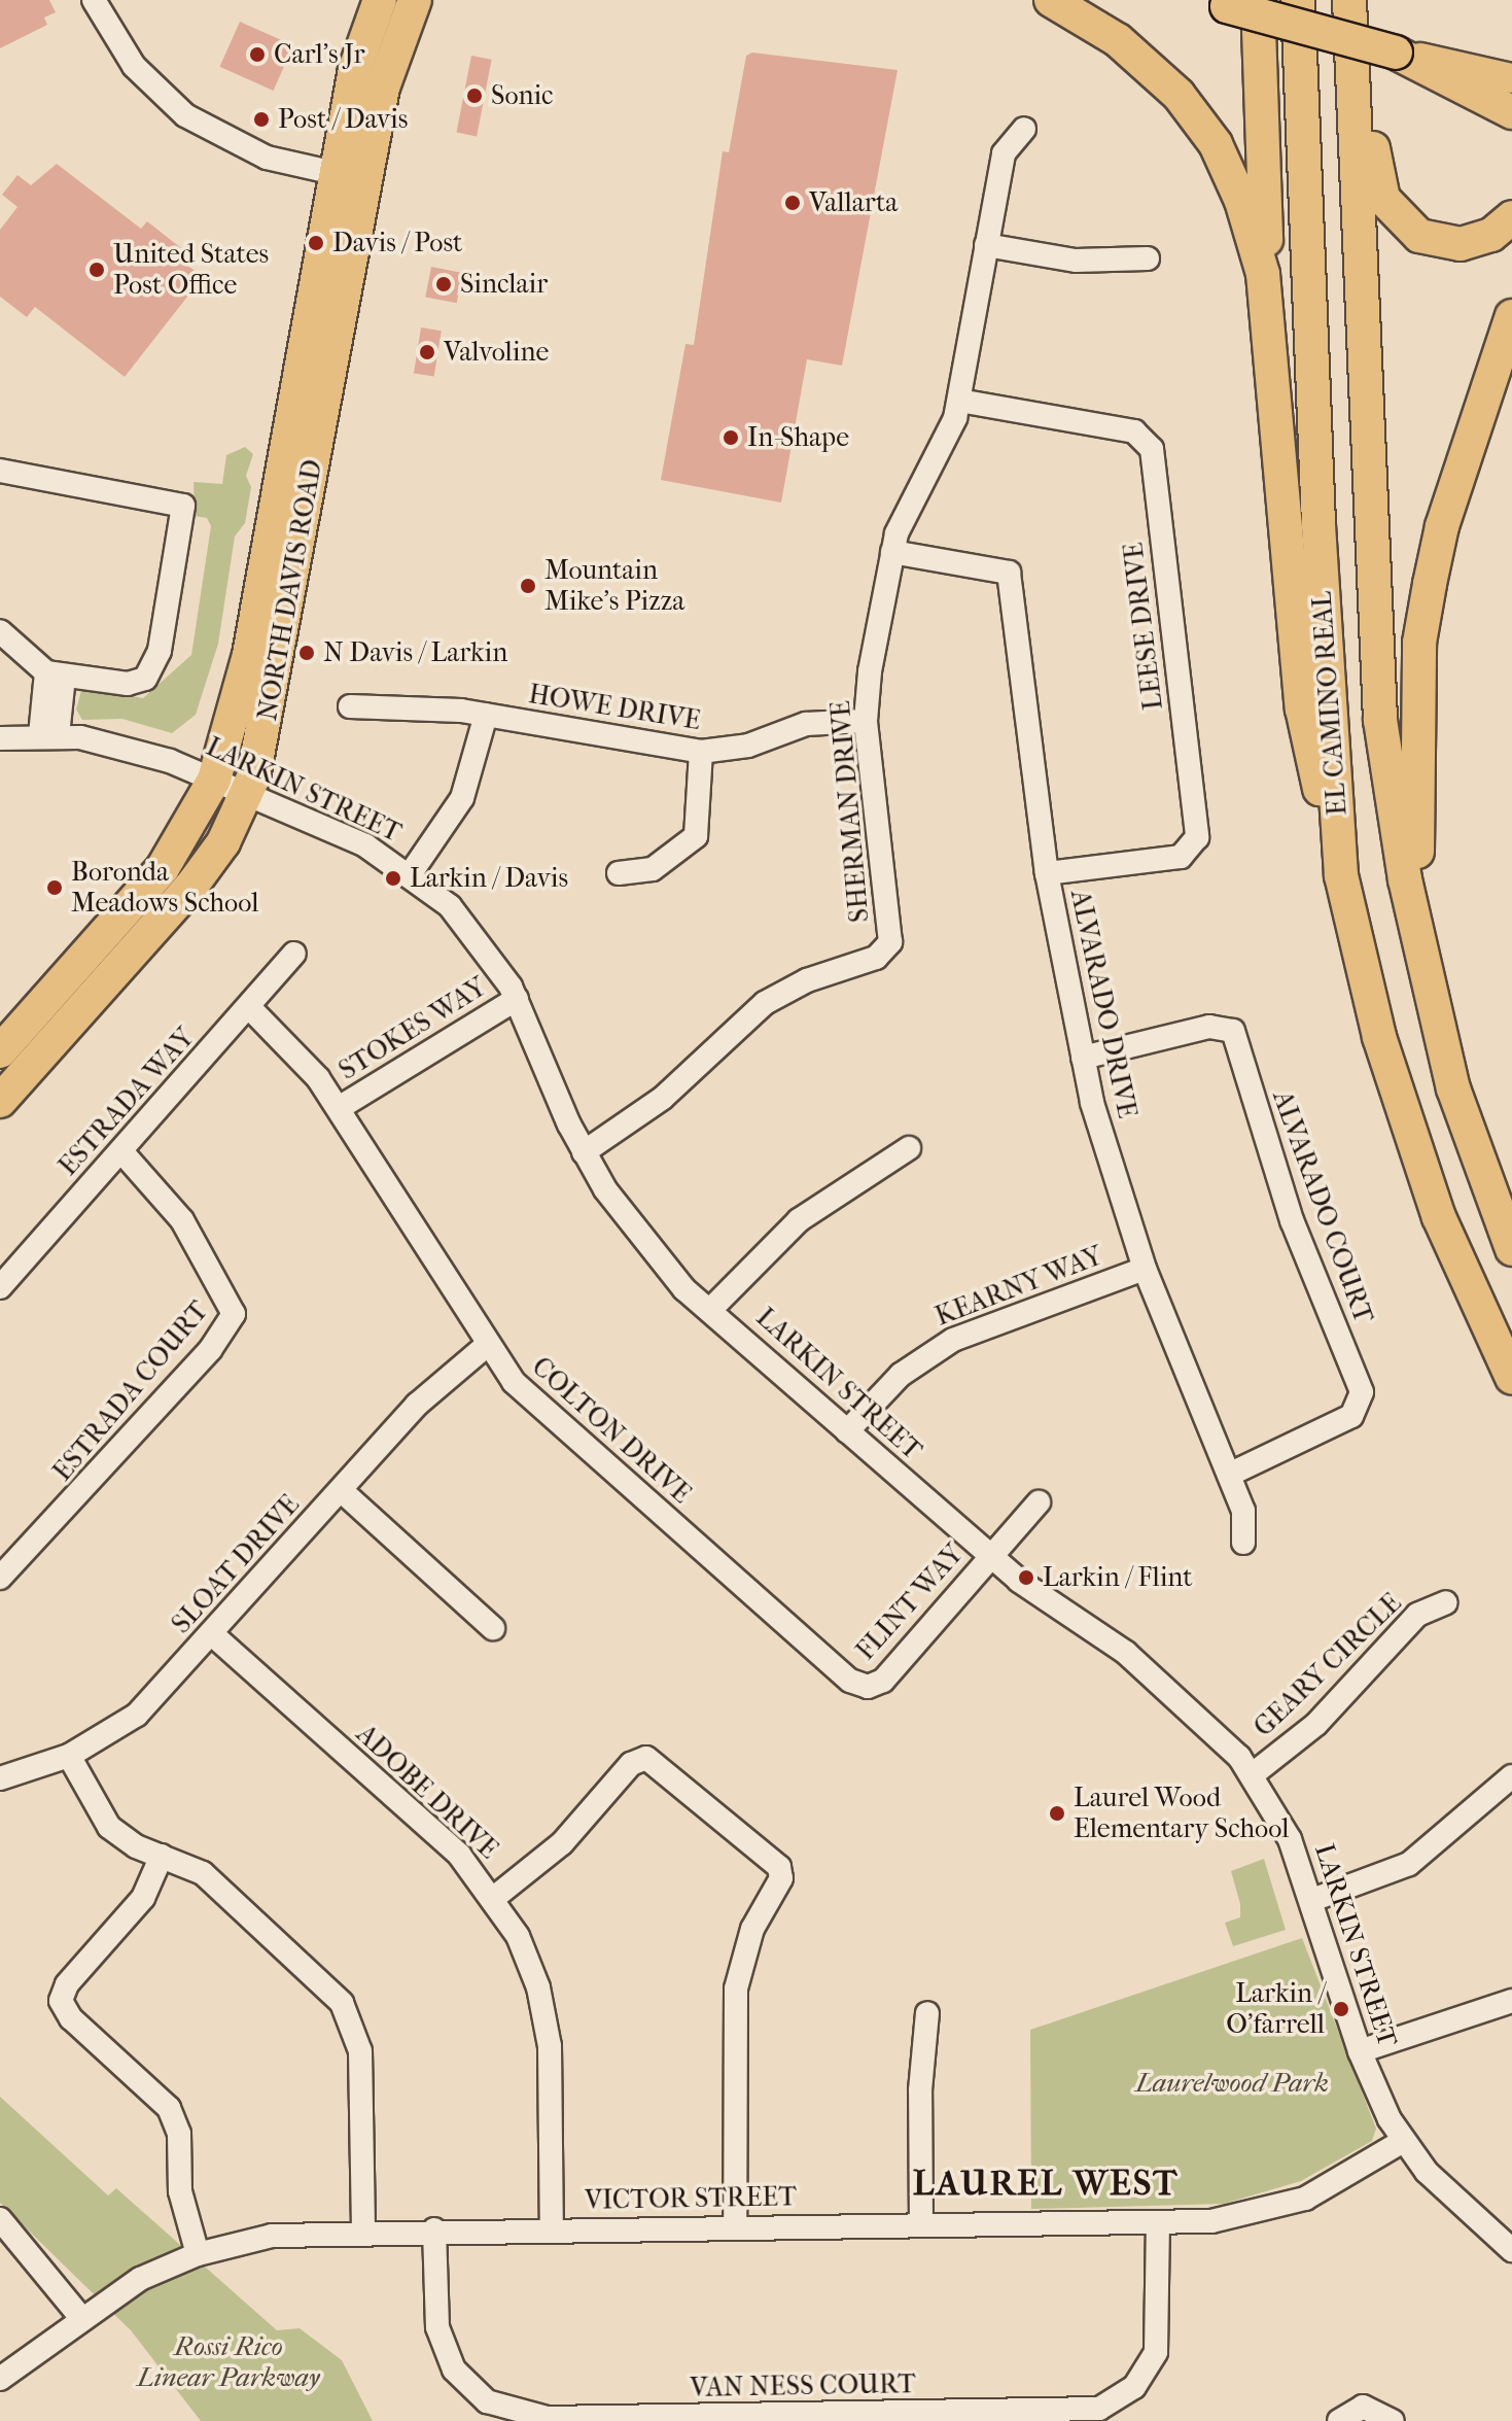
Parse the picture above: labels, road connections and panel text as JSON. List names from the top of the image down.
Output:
{
  "streets": {
    "highway": ["NORTH DAVIS ROAD", "EL CAMINO REAL"],
    "street": [
      "LEESE DRIVE",
      "HOWE DRIVE",
      "LARKIN STREET",
      "SHERMAN DRIVE",
      "ALVARADO DRIVE",
      "STOKES WAY",
      "ESTRADA WAY",
      "ALVARADO COURT",
      "KEARNY WAY",
      "ESTRADA COURT",
      "COLTON DRIVE",
      "SLOAT DRIVE",
      "FLINT WAY",
      "GEARY CIRCLE",
      "ADOBE DRIVE",
      "VICTOR STREET",
      "VAN NESS COURT"
    ]
  },
  "crossings": [
    ["NORTH DAVIS ROAD", "LARKIN STREET"],
    ["LEESE DRIVE", "SHERMAN DRIVE"],
    ["LEESE DRIVE", "ALVARADO DRIVE"],
    ["HOWE DRIVE", "SHERMAN DRIVE"],
    ["LARKIN STREET", "SHERMAN DRIVE"],
    ["LARKIN STREET", "STOKES WAY"],
    ["LARKIN STREET", "KEARNY WAY"],
    ["LARKIN STREET", "FLINT WAY"],
    ["LARKIN STREET", "GEARY CIRCLE"],
    ["LARKIN STREET", "VICTOR STREET"],
    ["SHERMAN DRIVE", "ALVARADO DRIVE"],
    ["ALVARADO DRIVE", "ALVARADO COURT"],
    ["ALVARADO DRIVE", "KEARNY WAY"],
    ["STOKES WAY", "COLTON DRIVE"],
    ["ESTRADA WAY", "ESTRADA COURT"],
    ["ESTRADA WAY", "COLTON DRIVE"],
    ["COLTON DRIVE", "SLOAT DRIVE"],
    ["COLTON DRIVE", "FLINT WAY"],
    ["SLOAT DRIVE", "ADOBE DRIVE"],
    ["ADOBE DRIVE", "VICTOR STREET"],
    ["VICTOR STREET", "VAN NESS COURT"]
  ],
  "districts": ["LAUREL WEST"],
  "parks": ["Laurelwood Park", "Rossi Rico Linear Parkway"],
  "places": [
    "Carl's Jr",
    "Sonic",
    "Post / Davis",
    "Vallarta",
    "Davis / Post",
    "United States Post Office",
    "Sinclair",
    "Valvoline",
    "In-Shape",
    "Mountain Mike's Pizza",
    "N Davis / Larkin",
    "Larkin / Davis",
    "Boronda Meadows School",
    "Larkin / Flint",
    "Laurel Wood Elementary School",
    "Larkin / O'farrell"
  ]
}
